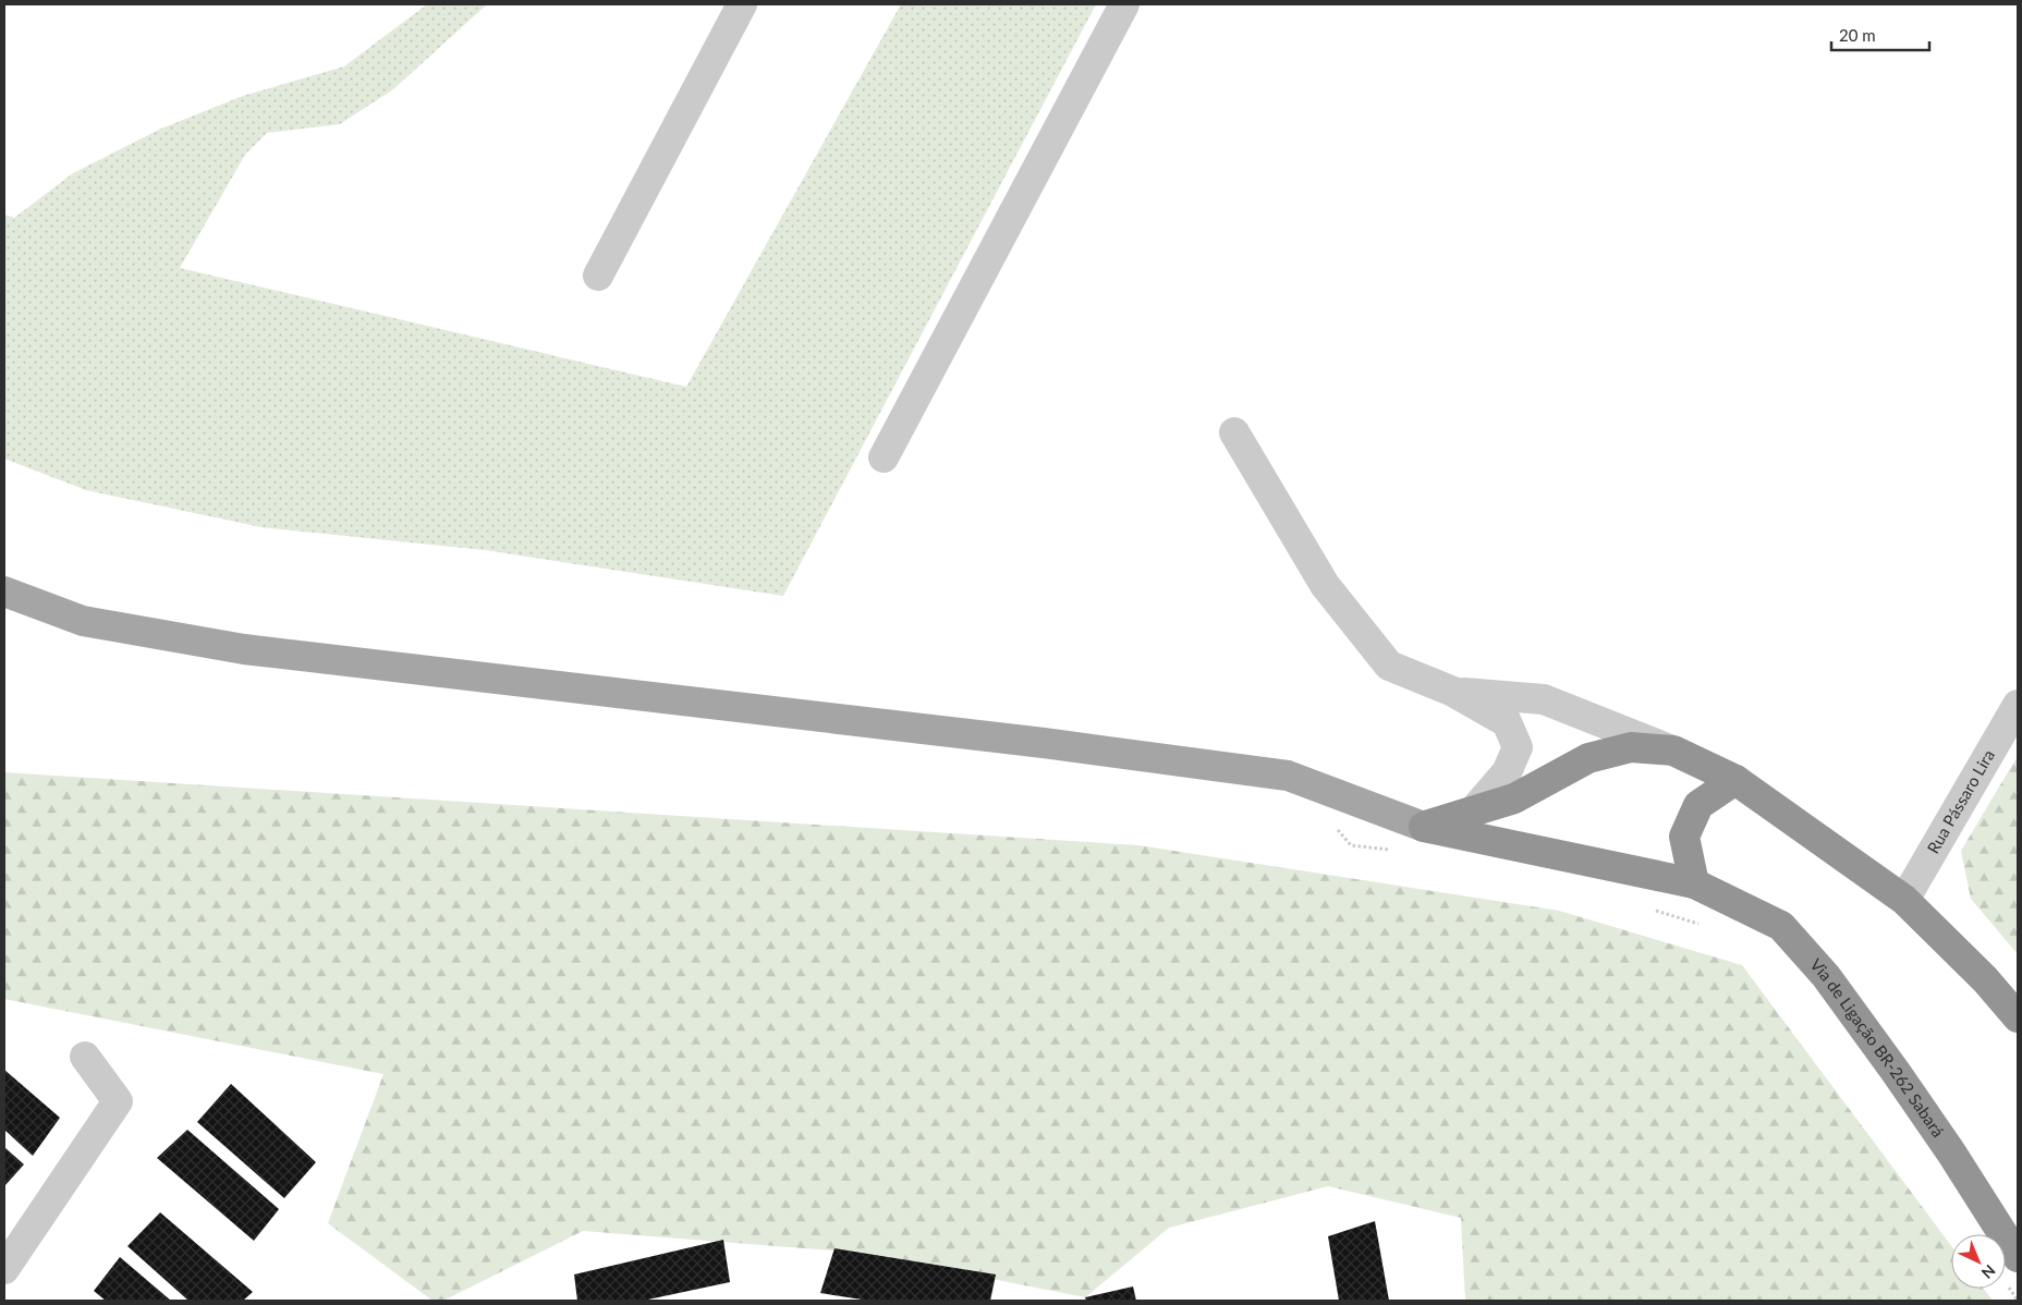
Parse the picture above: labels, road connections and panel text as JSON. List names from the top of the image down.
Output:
{
  "streets": {
    "highway": ["Via de Ligação BR-262 Sabará"],
    "street": ["Rua Pássaro Lira"]
  },
  "scale_bar": "20 m",
  "north": "bottom right"
}
